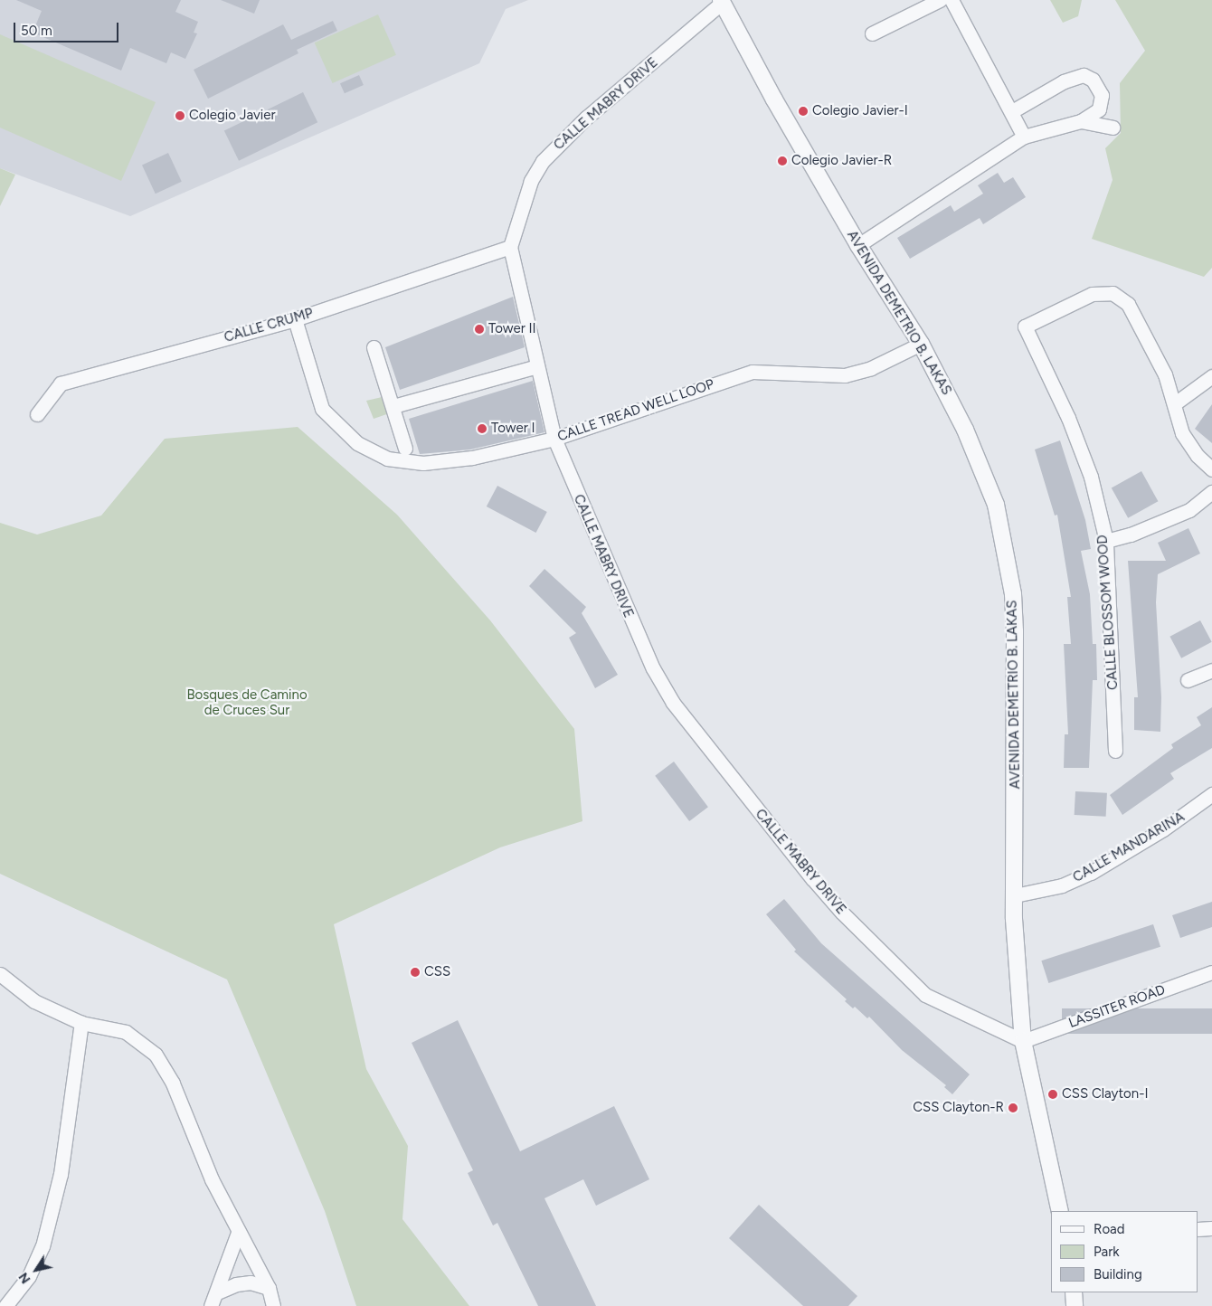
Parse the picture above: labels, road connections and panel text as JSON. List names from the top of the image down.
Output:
{
  "streets": {
    "street": [
      "CALLE MABRY DRIVE",
      "AVENIDA DEMETRIO B. LAKAS",
      "CALLE CRUMP",
      "CALLE TREAD WELL LOOP",
      "CALLE BLOSSOM WOOD",
      "CALLE MANDARINA",
      "LASSITER ROAD"
    ]
  },
  "crossings": [
    ["CALLE MABRY DRIVE", "AVENIDA DEMETRIO B. LAKAS"],
    ["CALLE MABRY DRIVE", "CALLE CRUMP"],
    ["CALLE MABRY DRIVE", "CALLE TREAD WELL LOOP"],
    ["CALLE MABRY DRIVE", "LASSITER ROAD"],
    ["AVENIDA DEMETRIO B. LAKAS", "CALLE TREAD WELL LOOP"],
    ["AVENIDA DEMETRIO B. LAKAS", "CALLE MANDARINA"],
    ["AVENIDA DEMETRIO B. LAKAS", "LASSITER ROAD"],
    ["CALLE CRUMP", "CALLE TREAD WELL LOOP"]
  ],
  "parks": ["Bosques de Camino de Cruces Sur"],
  "places": [
    "Colegio Javier-I",
    "Colegio Javier",
    "Colegio Javier-R",
    "Tower II",
    "Tower I",
    "CSS",
    "CSS Clayton-I",
    "CSS Clayton-R"
  ],
  "legend": ["Road", "Park", "Building"],
  "scale_bar": "50 m",
  "north": "bottom left"
}
